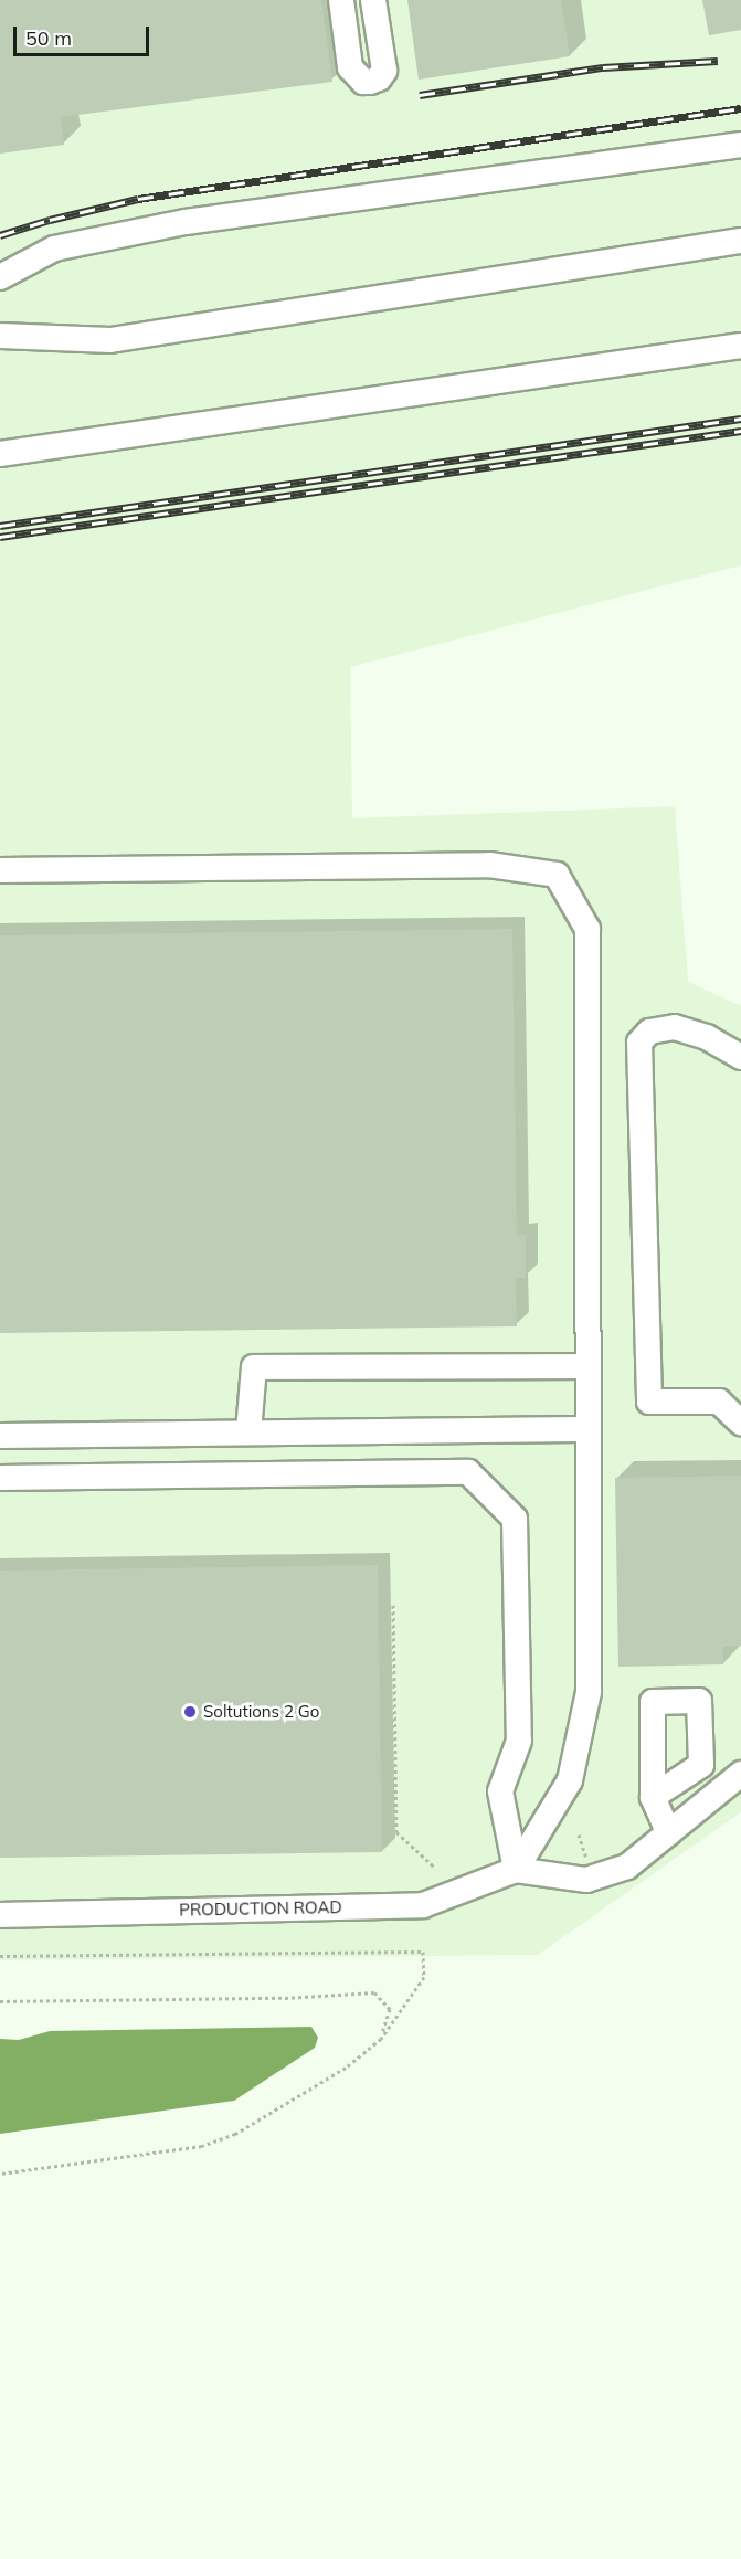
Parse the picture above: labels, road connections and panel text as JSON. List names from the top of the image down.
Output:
{
  "streets": {
    "street": ["PRODUCTION ROAD"]
  },
  "places": ["Soltutions 2 Go"],
  "scale_bar": "50 m"
}
